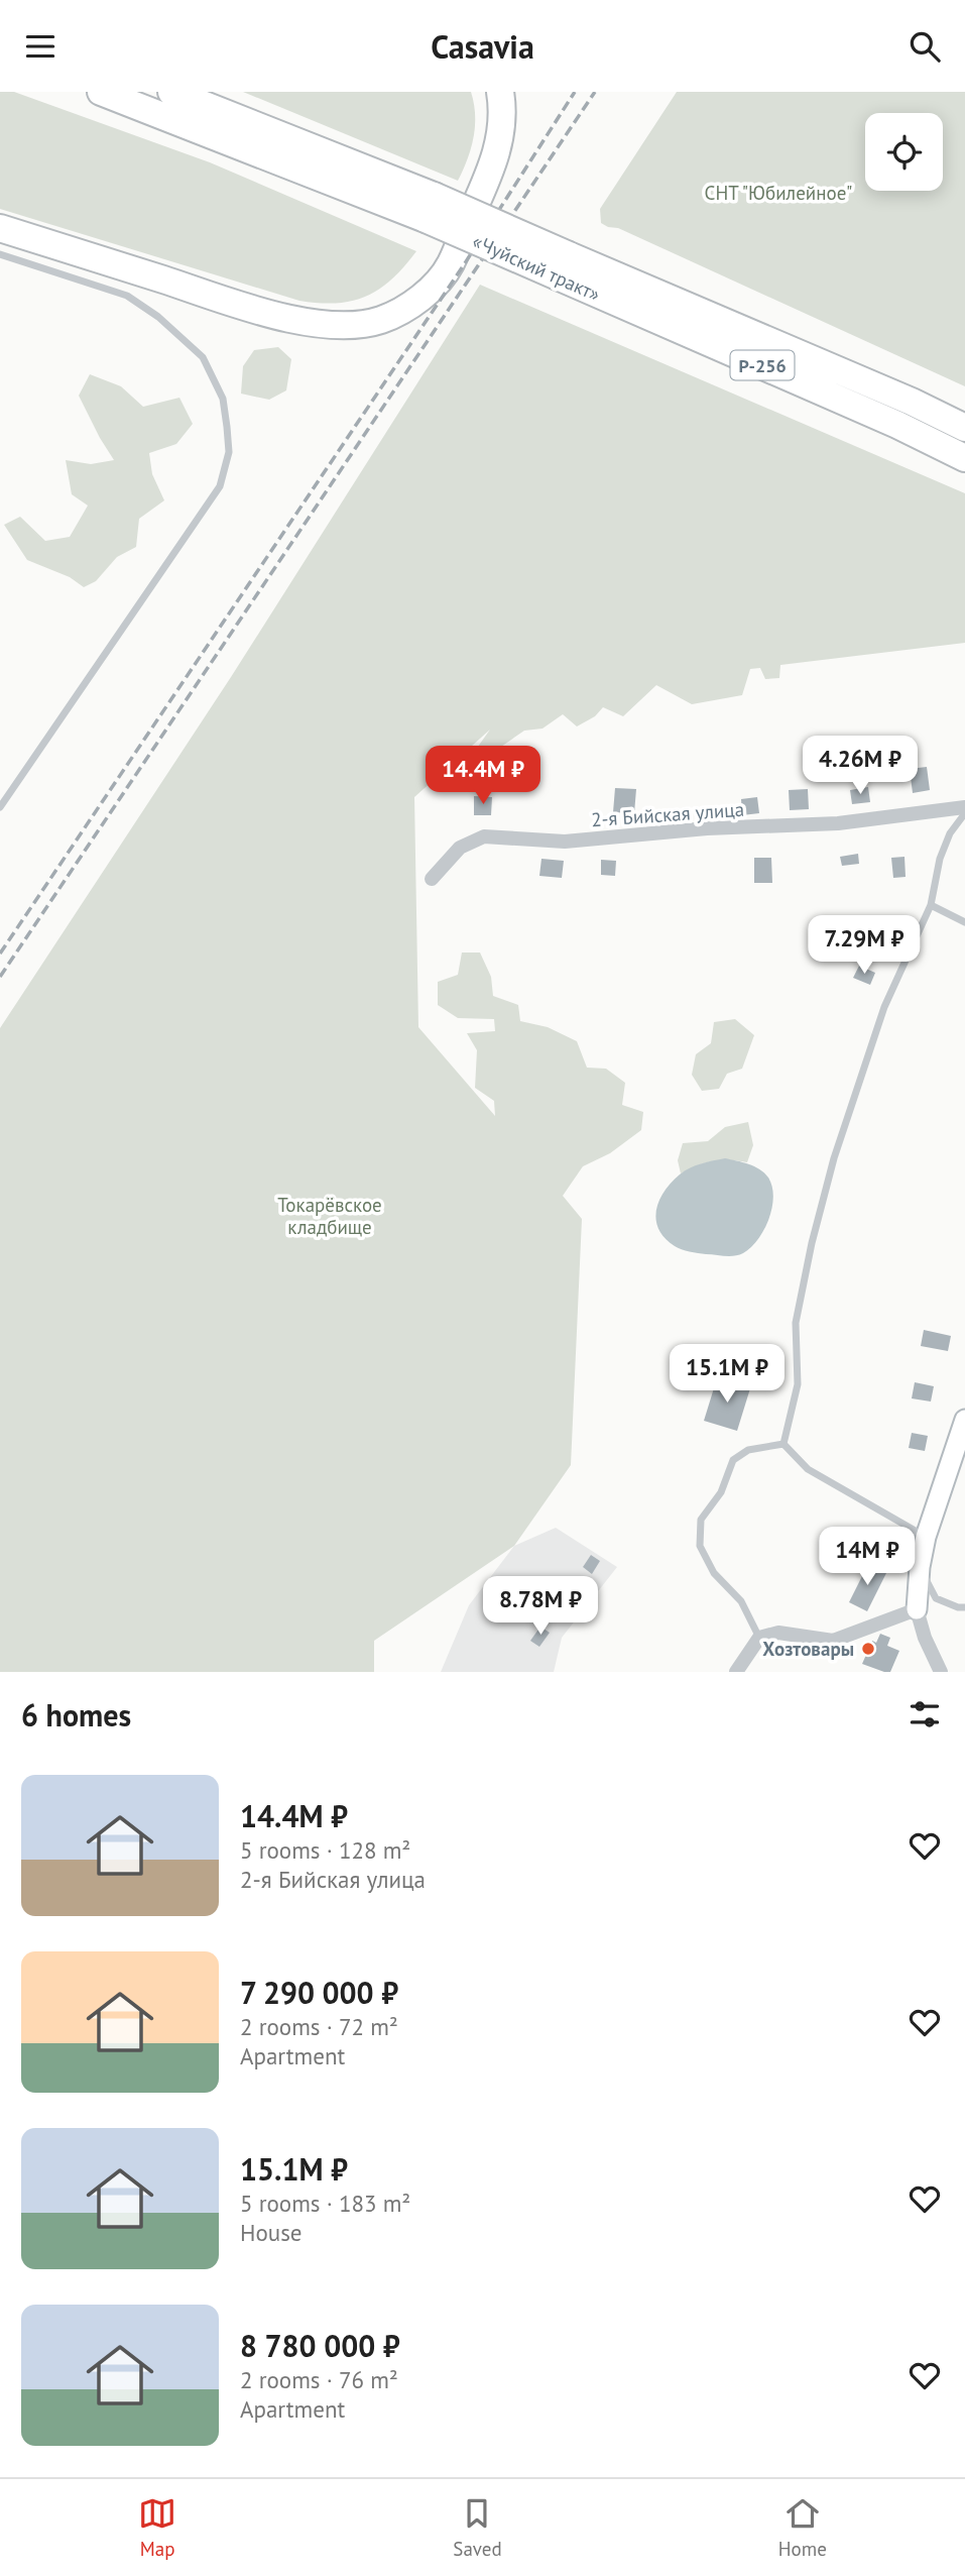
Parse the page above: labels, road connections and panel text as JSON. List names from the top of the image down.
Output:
{
  "streets": {
    "highway": ["«Чуйский тракт»", "Р-256"],
    "street": ["2-я Бийская улица"]
  },
  "parks": ["СНТ \"Юбилейное\"", "Токарёвское кладбище"],
  "places": ["Хозтовары"],
  "page": {
    "header": "Casavia",
    "price": [
      "4.26M ₽",
      "14.4M ₽",
      "7.29M ₽",
      "15.1M ₽",
      "14M ₽",
      "8.78M ₽"
    ],
    "heading": "6 homes",
    "list": [
      {
        "name": "14.4M ₽",
        "note": "5 rooms · 128 m² · 2-я Бийская улица"
      },
      {
        "name": "7 290 000 ₽",
        "note": "2 rooms · 72 m² · Apartment"
      },
      {
        "name": "15.1M ₽",
        "note": "5 rooms · 183 m² · House"
      },
      {
        "name": "8 780 000 ₽",
        "note": "2 rooms · 76 m² · Apartment"
      }
    ],
    "tabs": ["Map", "Saved", "Home"]
  }
}
